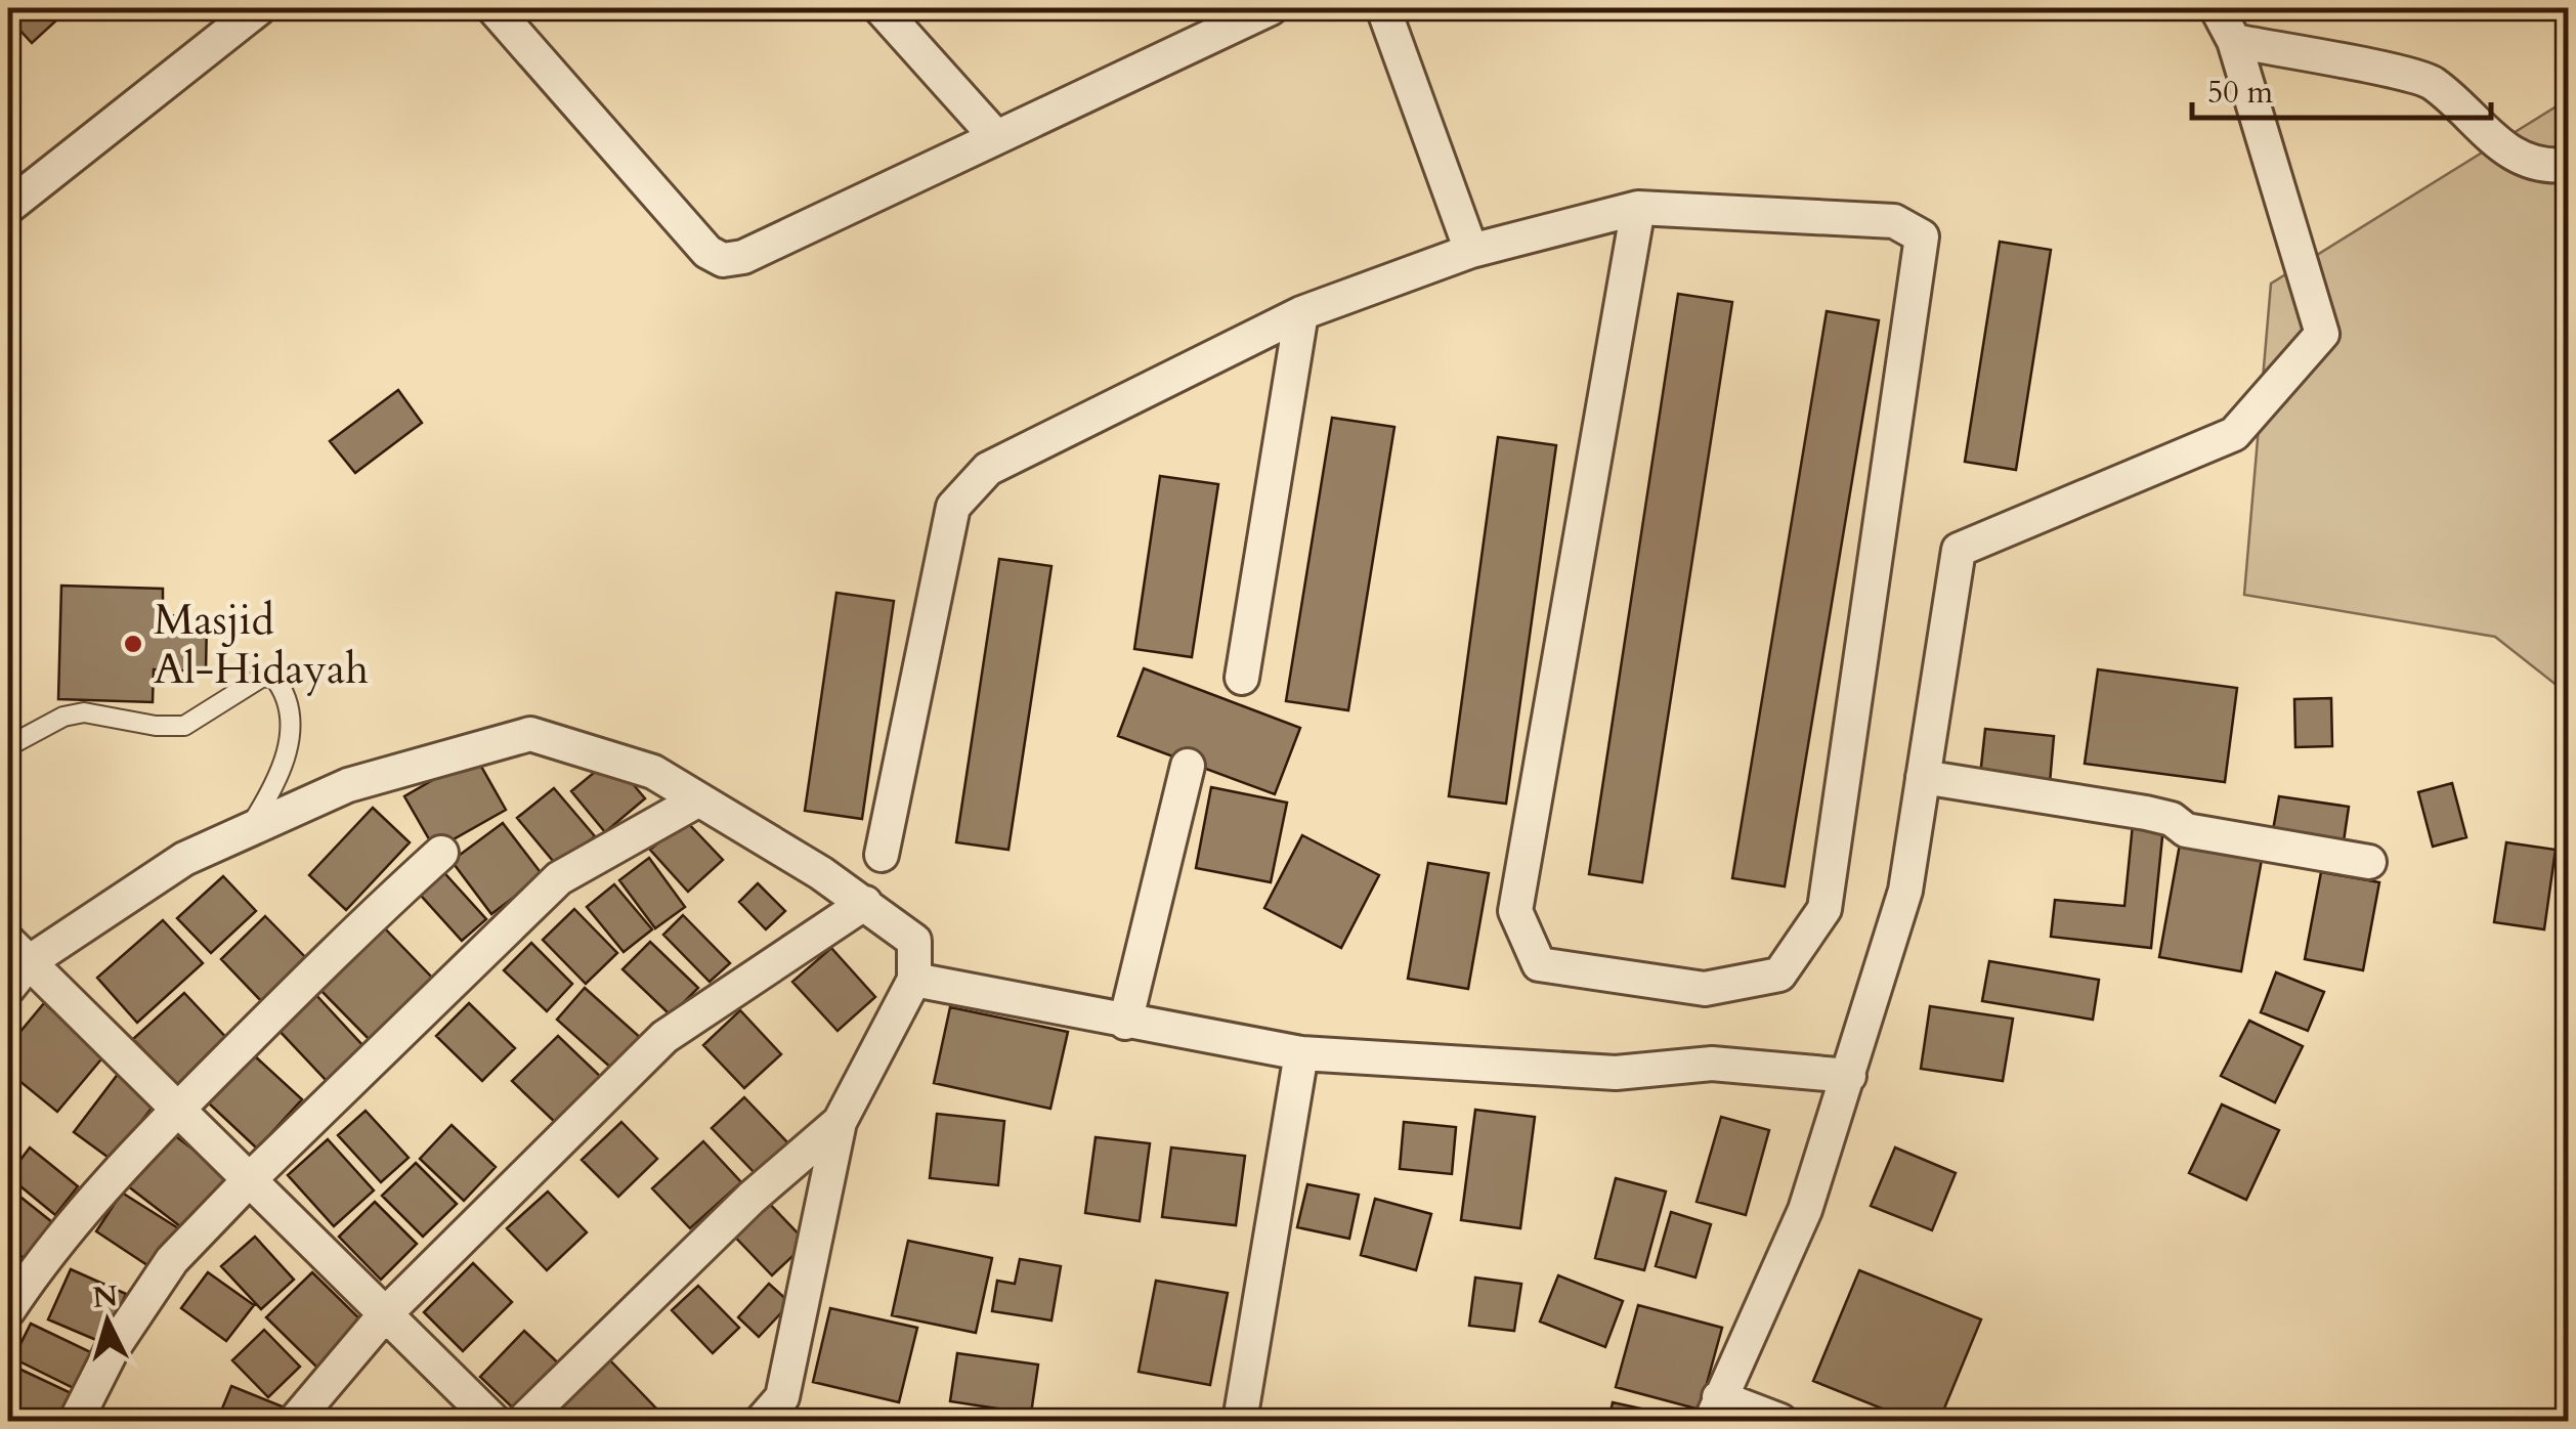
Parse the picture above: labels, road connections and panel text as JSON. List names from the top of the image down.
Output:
{
  "places": ["Masjid Al-Hidayah"],
  "scale_bar": "50 m",
  "north": "top"
}
